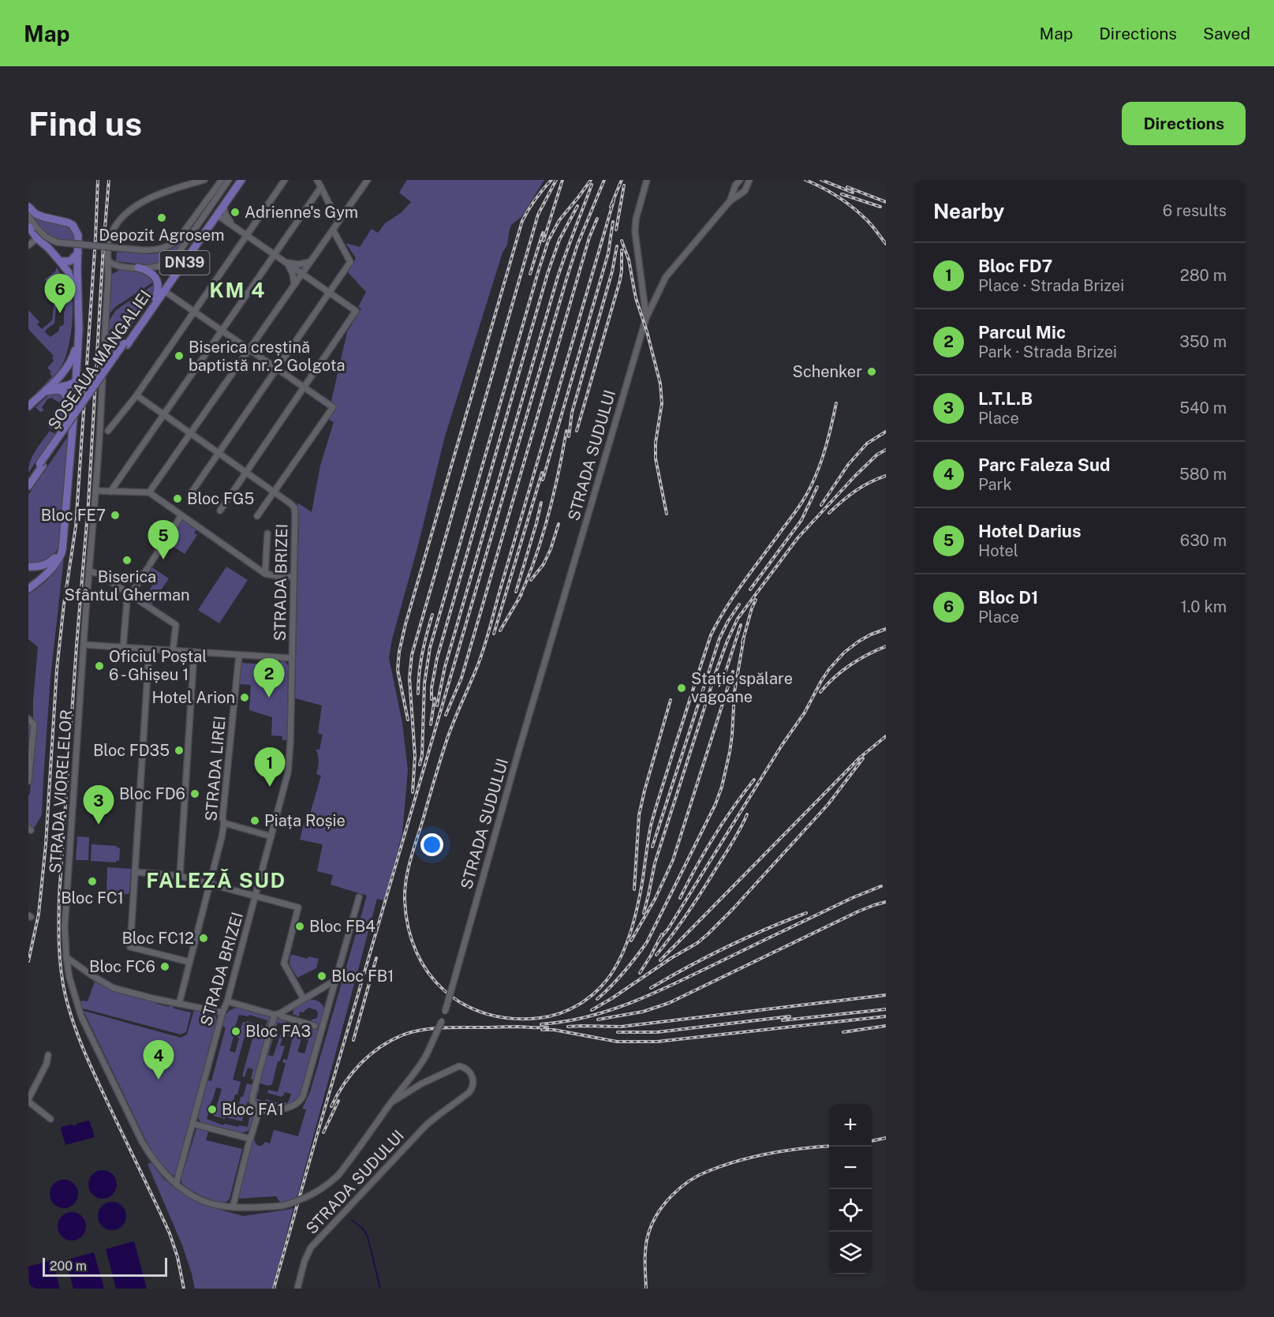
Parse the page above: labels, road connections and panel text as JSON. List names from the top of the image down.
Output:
{
  "streets": {
    "main road": ["DN39", "ȘOSEAUA MANGALIEI"],
    "street": [
      "STRADA SUDULUI",
      "STRADA BRIZEI",
      "STRADA LIREI",
      "STRADA VIORELELOR"
    ]
  },
  "crossings": [
    ["STRADA SUDULUI", "STRADA VIORELELOR"],
    ["STRADA BRIZEI", "STRADA VIORELELOR"]
  ],
  "districts": ["KM 4", "FALEZĂ SUD"],
  "places": [
    "Adrienne's Gym",
    "Depozit Agrosem",
    "Biserica creștină baptistă nr. 2 Golgota",
    "Schenker",
    "Bloc FG5",
    "Bloc FE7",
    "Biserica Sfântul Gherman",
    "Oficiul Poștal 6 - Ghișeu 1",
    "Stație spălare vagoane",
    "Hotel Arion",
    "Bloc FD35",
    "Bloc FD6",
    "Piața Roșie",
    "Bloc FC1",
    "Bloc FB4",
    "Bloc FC12",
    "Bloc FC6",
    "Bloc FB1",
    "Bloc FA3",
    "Bloc FA1"
  ],
  "scale_bar": "200 m",
  "page": {
    "header": "Map",
    "nav": ["Map", "Directions", "Saved"],
    "buttons": "Directions",
    "title": "Find us",
    "heading": ["Nearby", "6 results"],
    "list": [
      {
        "mark": "1",
        "name": "Bloc FD7",
        "note": "Place · Strada Brizei",
        "value": "280 m"
      },
      {
        "mark": "2",
        "name": "Parcul Mic",
        "note": "Park · Strada Brizei",
        "value": "350 m"
      },
      {
        "mark": "3",
        "name": "L.T.L.B",
        "note": "Place",
        "value": "540 m"
      },
      {
        "mark": "4",
        "name": "Parc Faleza Sud",
        "note": "Park",
        "value": "580 m"
      },
      {
        "mark": "5",
        "name": "Hotel Darius",
        "note": "Hotel",
        "value": "630 m"
      },
      {
        "mark": "6",
        "name": "Bloc D1",
        "note": "Place",
        "value": "1.0 km"
      }
    ],
    "pins": [
      "6",
      "5",
      "2",
      "1",
      "3",
      "4"
    ],
    "map_buttons": ["+", "−"],
    "scale": "200 m"
  }
}
